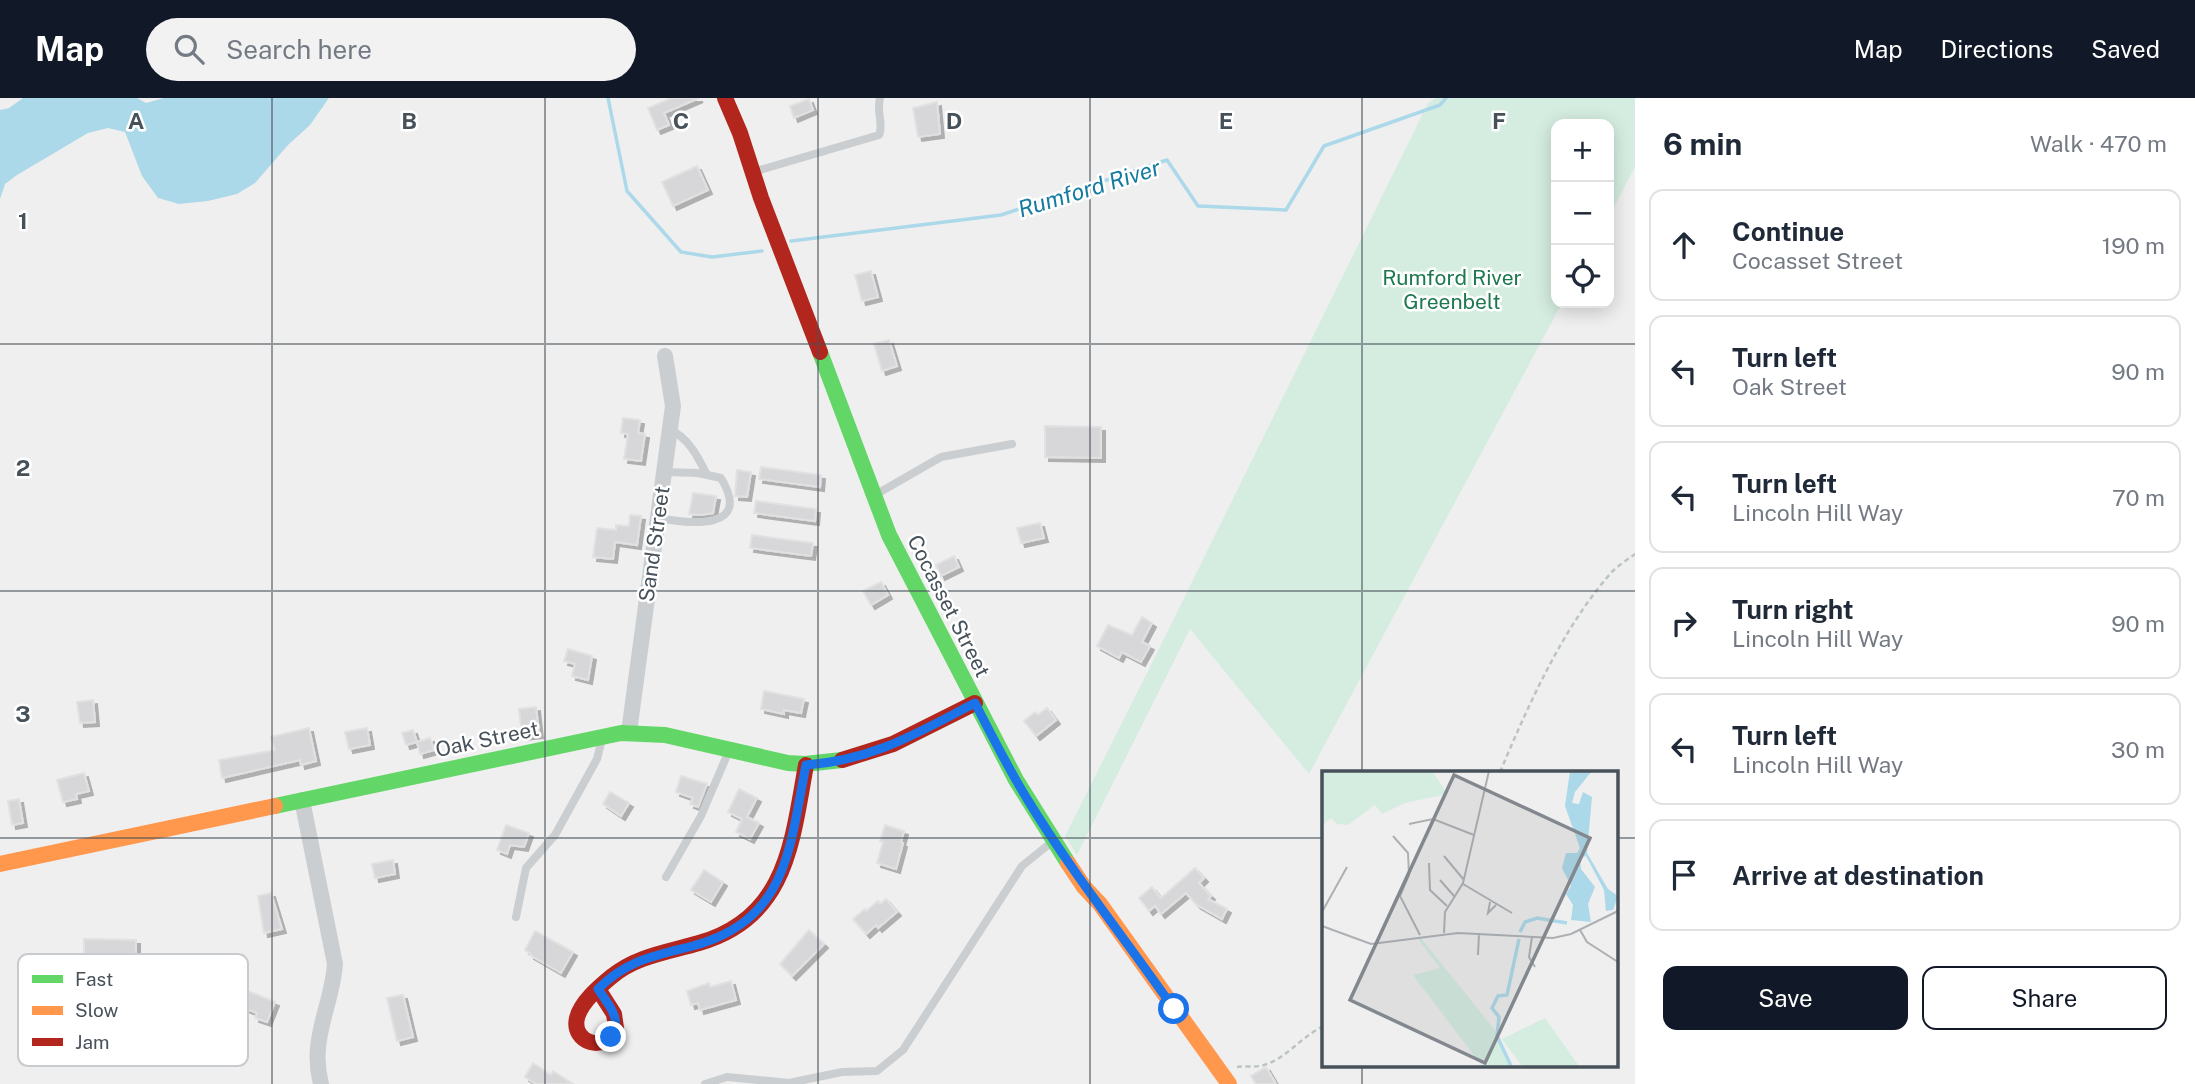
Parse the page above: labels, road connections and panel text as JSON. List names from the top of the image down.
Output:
{
  "streets": {
    "street": ["Sand Street", "Cocasset Street", "Oak Street"]
  },
  "crossings": [
    ["Sand Street", "Oak Street"],
    ["Cocasset Street", "Oak Street"]
  ],
  "water": ["Rumford River"],
  "parks": ["Rumford River Greenbelt"],
  "legend": ["Fast", "Slow", "Jam"],
  "page": {
    "header": "Map",
    "search": "Search here",
    "nav": ["Map", "Directions", "Saved"],
    "heading": ["6 min", "Walk · 470 m"],
    "map_buttons": ["+", "−"],
    "list": [
      ["Continue", "Cocasset Street", "190 m"],
      ["Turn left", "Oak Street", "90 m"],
      ["Turn left", "Lincoln Hill Way", "70 m"],
      ["Turn right", "Lincoln Hill Way", "90 m"],
      ["Turn left", "Lincoln Hill Way", "30 m"],
      "Arrive at destination"
    ],
    "buttons": ["Save", "Share"]
  },
  "grid": {
    "columns": [
      "A",
      "B",
      "C",
      "D",
      "E",
      "F"
    ],
    "rows": ["1", "2", "3"]
  }
}
